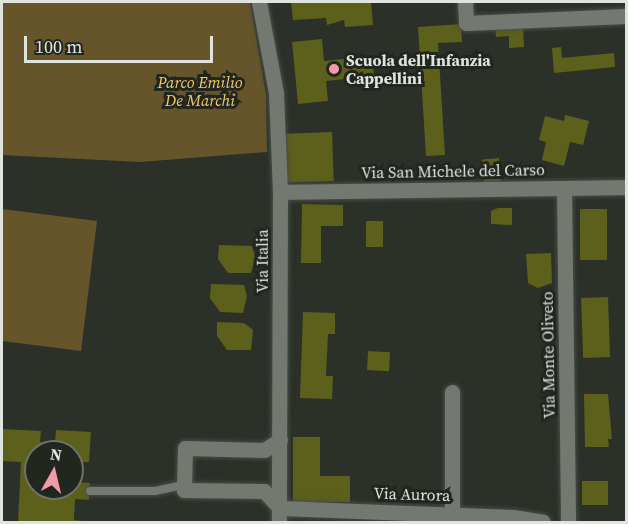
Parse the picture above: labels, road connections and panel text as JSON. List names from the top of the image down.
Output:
{
  "streets": {
    "street": [
      "Via San Michele del Carso",
      "Via Italia",
      "Via Monte Oliveto",
      "Via Aurora"
    ]
  },
  "crossings": [
    ["Via San Michele del Carso", "Via Italia"],
    ["Via San Michele del Carso", "Via Monte Oliveto"],
    ["Via Italia", "Via Aurora"]
  ],
  "parks": ["Parco Emilio De Marchi"],
  "places": ["Scuola dell'Infanzia Cappellini"],
  "scale_bar": "100 m",
  "north": "top"
}
